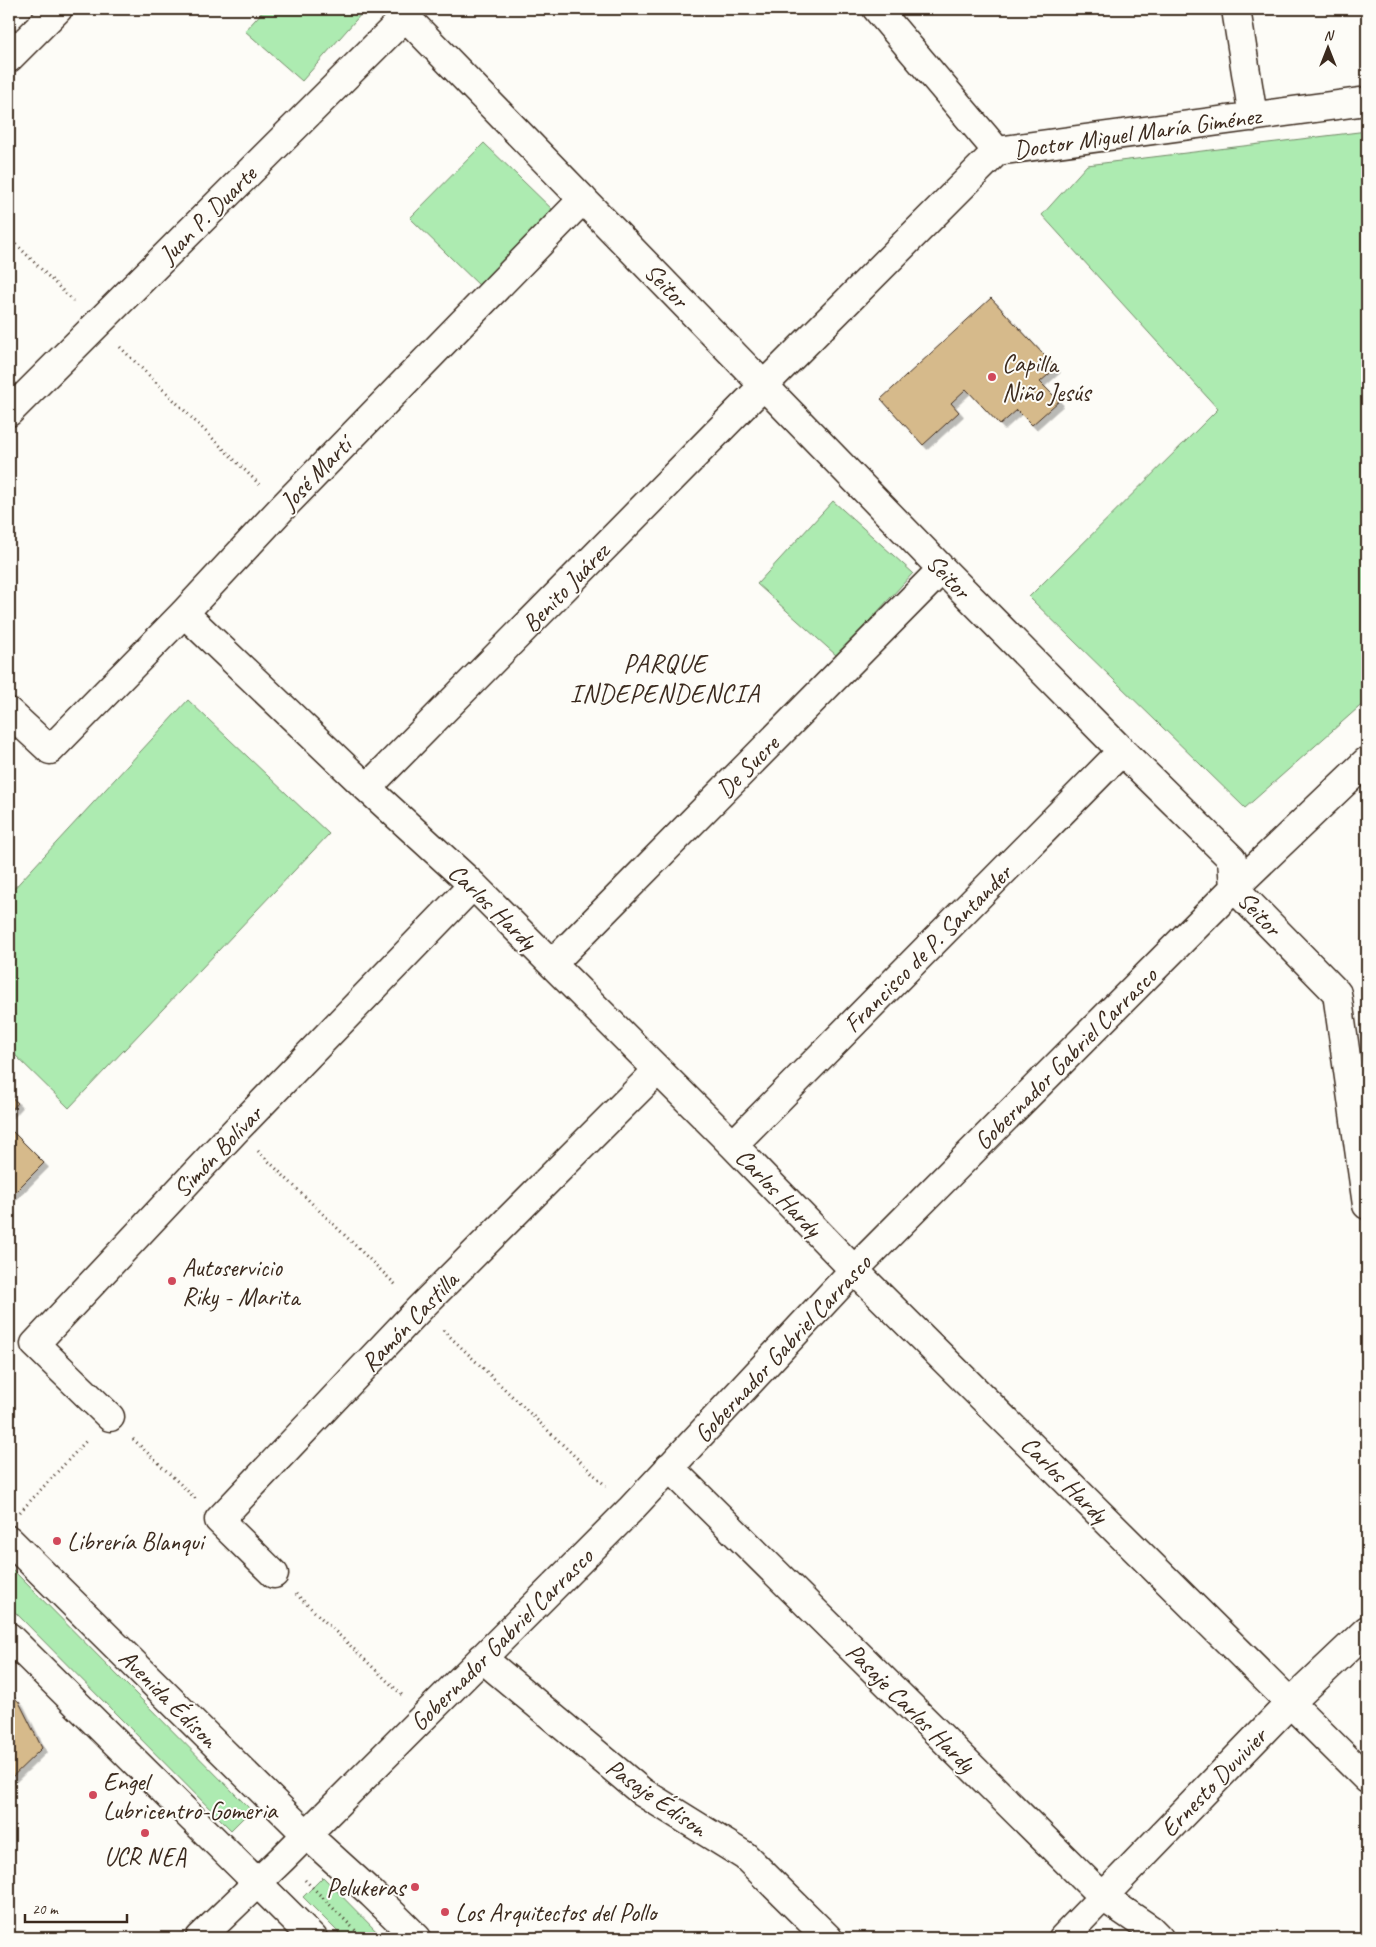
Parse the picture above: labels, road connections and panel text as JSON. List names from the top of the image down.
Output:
{
  "streets": {
    "street": [
      "Doctor Miguel María Giménez",
      "Juan P. Duarte",
      "Seitor",
      "José Martí",
      "Benito Juárez",
      "De Sucre",
      "Carlos Hardy",
      "Francisco de P. Santander",
      "Gobernador Gabriel Carrasco",
      "Simón Bolívar",
      "Ramón Castilla",
      "Avenida Édison",
      "Pasaje Carlos Hardy",
      "Ernesto Duvivier",
      "Pasaje Édison"
    ]
  },
  "crossings": [
    ["Doctor Miguel María Giménez", "Seitor"],
    ["Doctor Miguel María Giménez", "Benito Juárez"],
    ["Juan P. Duarte", "Seitor"],
    ["Seitor", "José Martí"],
    ["Seitor", "Benito Juárez"],
    ["Seitor", "De Sucre"],
    ["Seitor", "Francisco de P. Santander"],
    ["Seitor", "Gobernador Gabriel Carrasco"],
    ["José Martí", "Carlos Hardy"],
    ["Benito Juárez", "Carlos Hardy"],
    ["De Sucre", "Carlos Hardy"],
    ["Carlos Hardy", "Francisco de P. Santander"],
    ["Carlos Hardy", "Gobernador Gabriel Carrasco"],
    ["Carlos Hardy", "Simón Bolívar"],
    ["Carlos Hardy", "Ramón Castilla"],
    ["Carlos Hardy", "Ernesto Duvivier"],
    ["Gobernador Gabriel Carrasco", "Avenida Édison"],
    ["Gobernador Gabriel Carrasco", "Pasaje Carlos Hardy"],
    ["Gobernador Gabriel Carrasco", "Pasaje Édison"],
    ["Pasaje Carlos Hardy", "Ernesto Duvivier"]
  ],
  "districts": ["PARQUE INDEPENDENCIA"],
  "places": [
    "Capilla Niño Jesús",
    "Autoservicio Riky - Marita",
    "Librería Blanqui",
    "Engel Lubricentro-Gomeria",
    "UCR NEA",
    "Pelukeras",
    "Los Arquitectos del Pollo"
  ],
  "scale_bar": "20 m",
  "north": "top"
}
